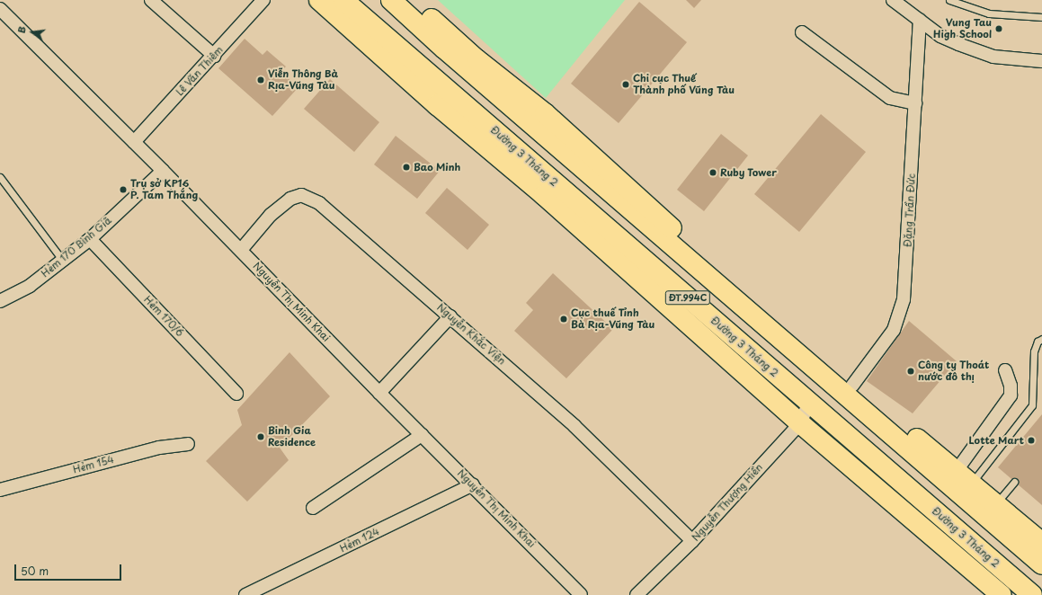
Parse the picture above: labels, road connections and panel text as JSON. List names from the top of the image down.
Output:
{
  "streets": {
    "main road": ["Đường 3 Tháng 2", "ĐT.994C"],
    "street": [
      "Lê Văn Thiêm",
      "Đặng Trần Đức",
      "Hẻm 170 Bình Giã",
      "Nguyễn Thị Minh Khai",
      "Hẻm 170/6",
      "Nguyễn Khắc Viện",
      "Hẻm 154",
      "Nguyễn Thượng Hiền",
      "Hẻm 124"
    ]
  },
  "crossings": [
    ["Lê Văn Thiêm", "Nguyễn Thị Minh Khai"],
    ["Đường 3 Tháng 2", "Nguyễn Thượng Hiền"],
    ["Đặng Trần Đức", "ĐT.994C"],
    ["Hẻm 170 Bình Giã", "Nguyễn Thị Minh Khai"],
    ["Hẻm 170 Bình Giã", "Hẻm 170/6"],
    ["Nguyễn Thị Minh Khai", "Nguyễn Khắc Viện"],
    ["Nguyễn Thị Minh Khai", "Hẻm 124"],
    ["Nguyễn Khắc Viện", "Nguyễn Thượng Hiền"]
  ],
  "places": [
    "Vung Tau High School",
    "Viễn Thông Bà Rịa-Vũng Tàu",
    "Chi cục Thuế Thành phố Vũng Tàu",
    "Bao Minh",
    "Ruby Tower",
    "Trụ sở KP16 P. Tam Thắng",
    "Cục thuế Tỉnh Bà Rịa-Vũng Tàu",
    "Công ty Thoát nước đô thị",
    "Binh Gia Residence",
    "Lotte Mart"
  ],
  "scale_bar": "50 m",
  "north": "left"
}
